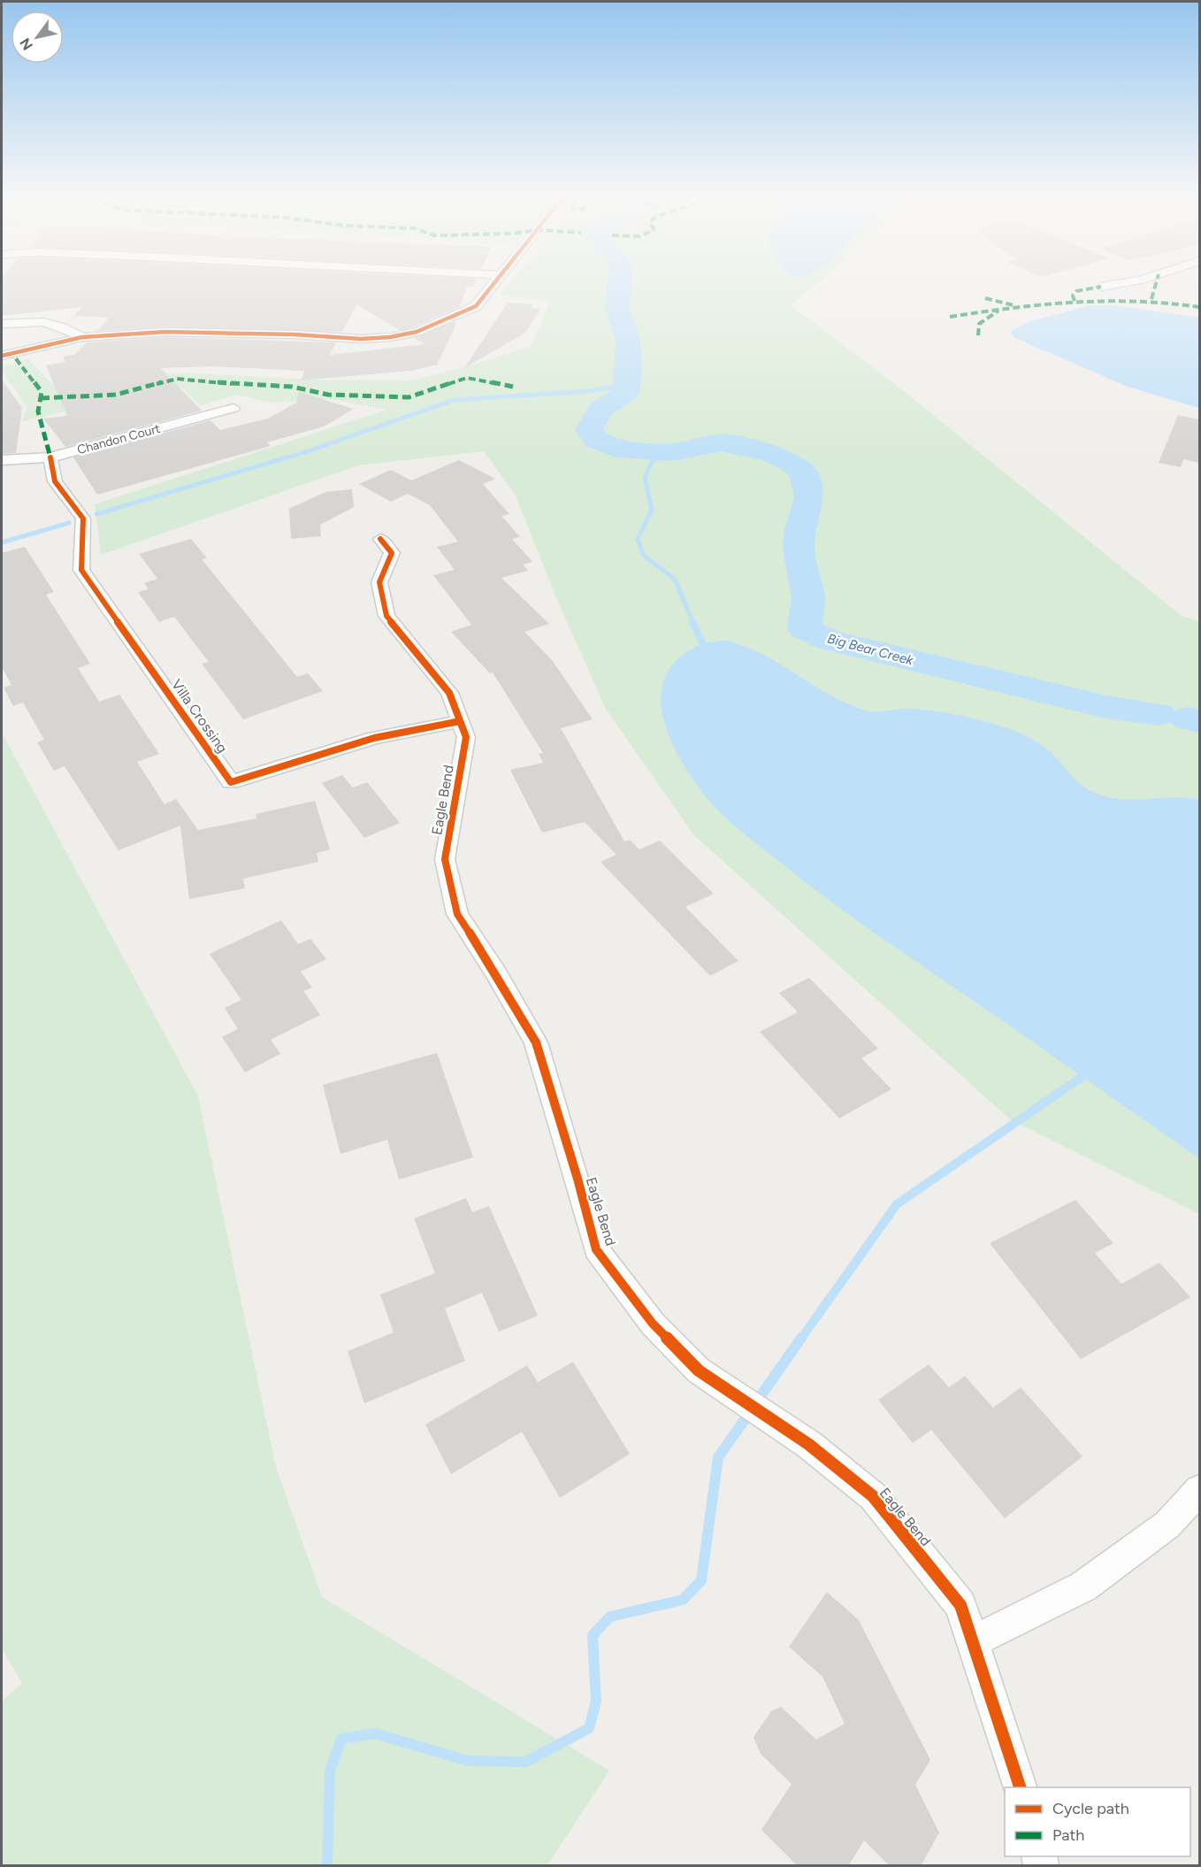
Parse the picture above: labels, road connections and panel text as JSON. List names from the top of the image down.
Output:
{
  "streets": {
    "street": ["Chandon Court", "Villa Crossing", "Eagle Bend"]
  },
  "crossings": [
    ["Chandon Court", "Villa Crossing"],
    ["Villa Crossing", "Eagle Bend"]
  ],
  "water": ["Big Bear Creek"],
  "legend": ["Cycle path", "Path"],
  "north": "bottom left"
}
